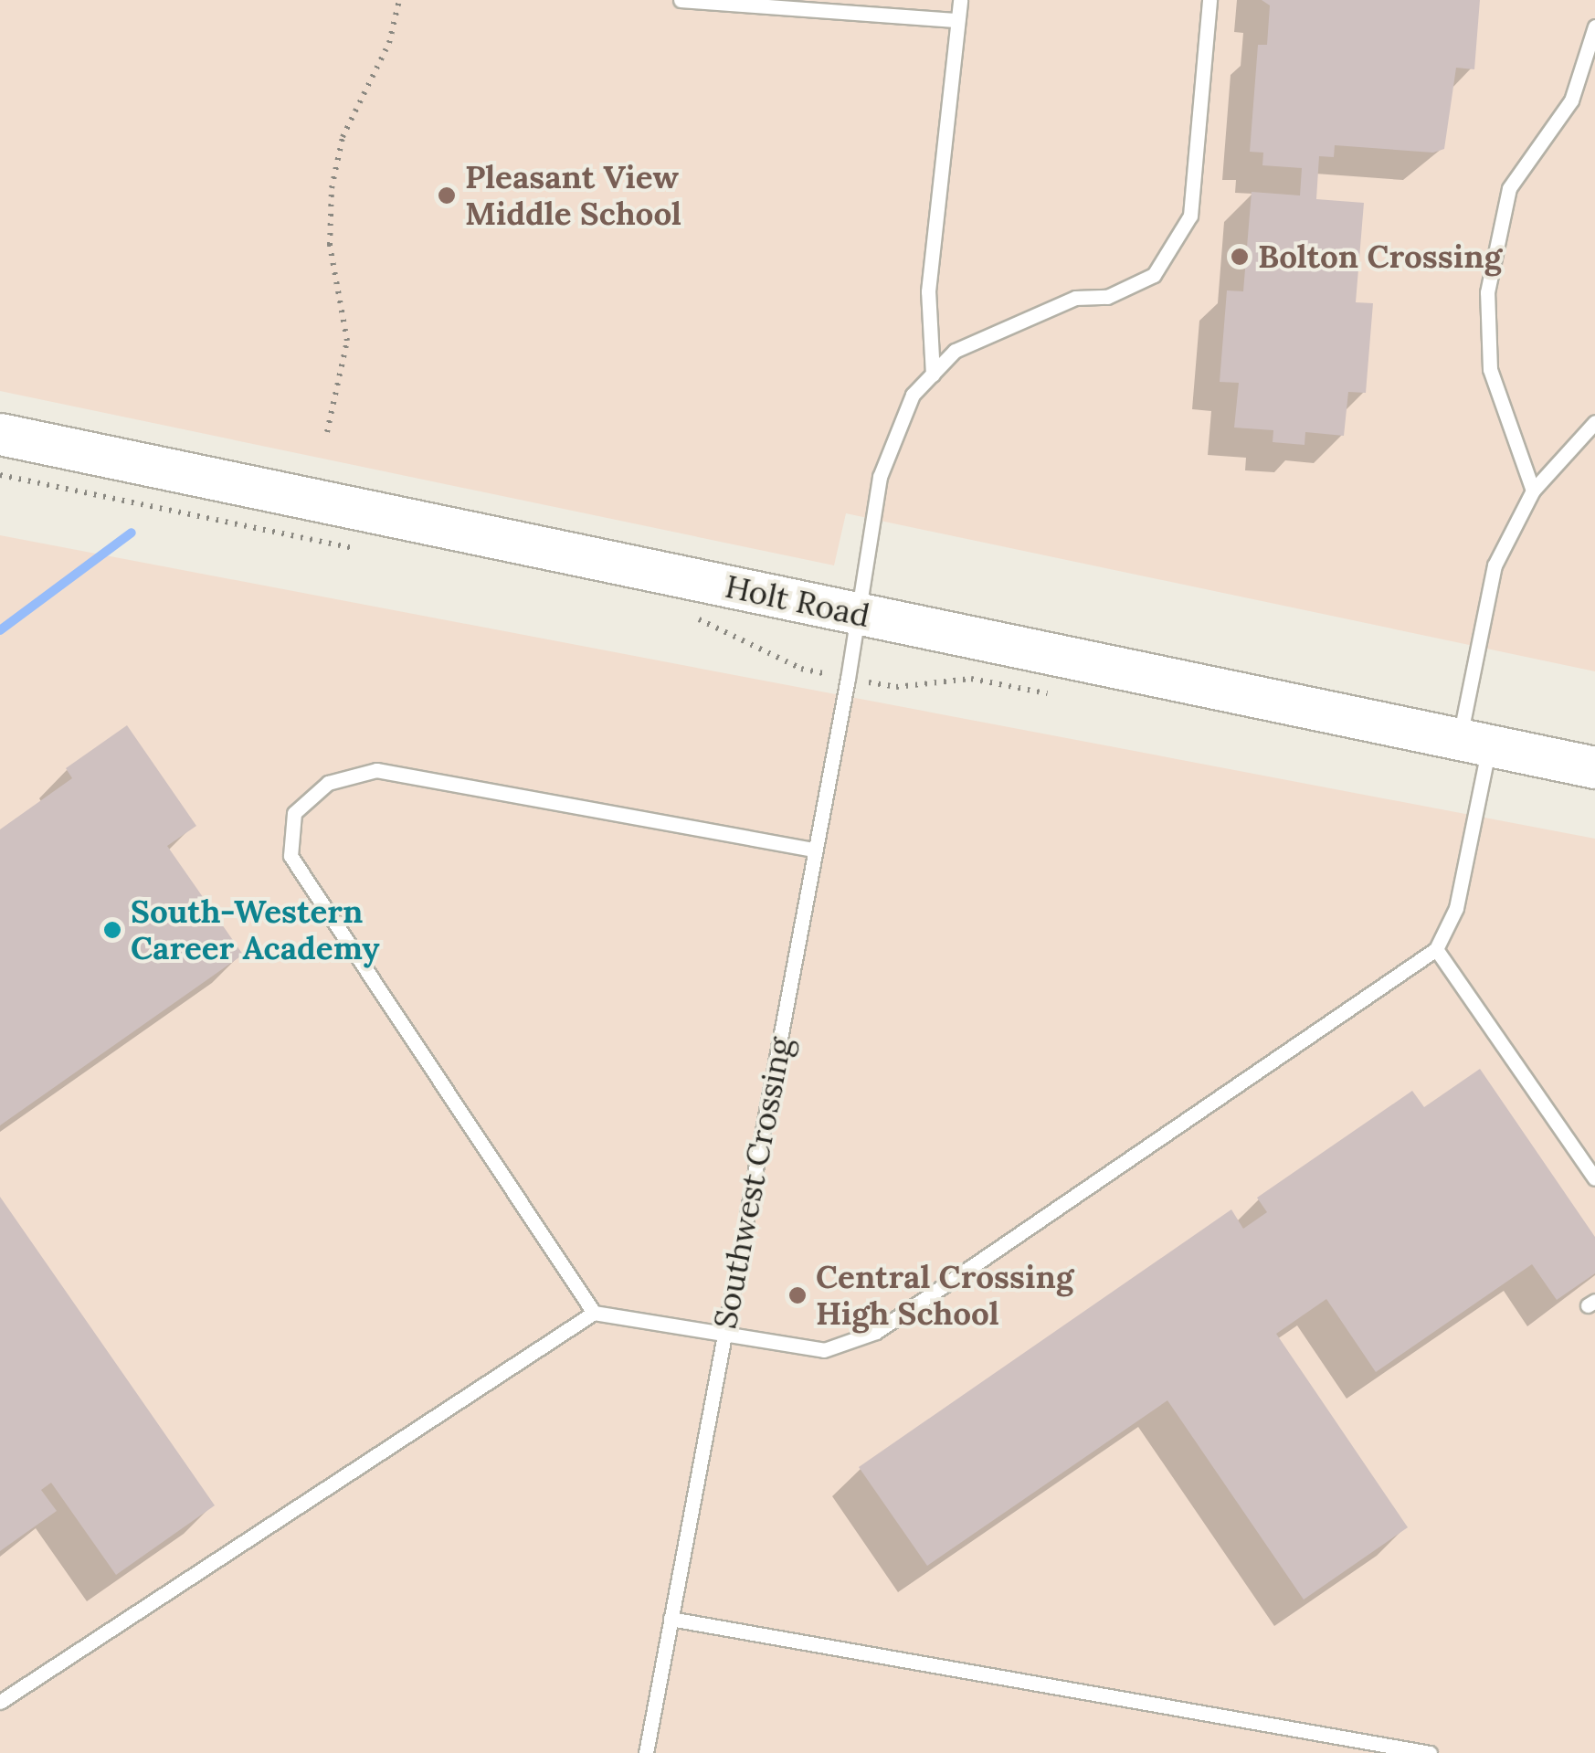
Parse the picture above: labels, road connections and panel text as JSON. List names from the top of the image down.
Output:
{
  "streets": {
    "main road": ["Holt Road"],
    "lane": ["Southwest Crossing"]
  },
  "crossings": [
    ["Holt Road", "Southwest Crossing"]
  ],
  "places": [
    "Pleasant View Middle School",
    "Bolton Crossing",
    "South-Western Career Academy",
    "Central Crossing High School"
  ]
}
